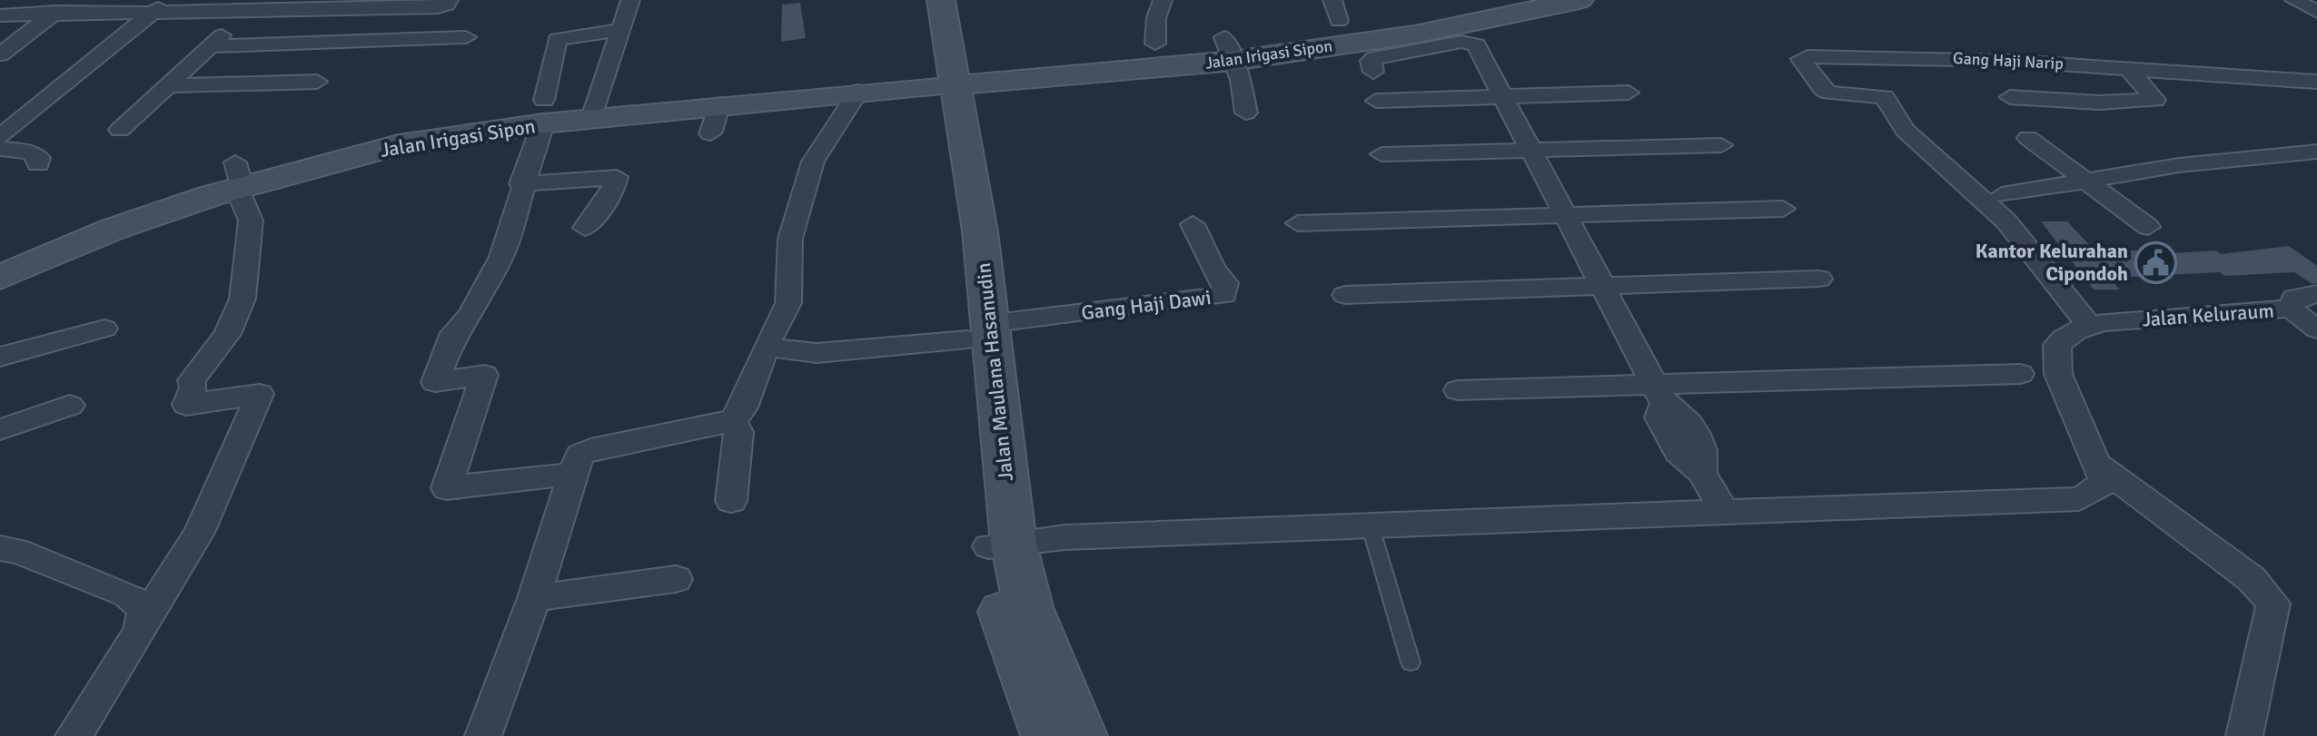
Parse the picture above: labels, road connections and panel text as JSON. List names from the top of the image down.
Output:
{
  "streets": {
    "street": [
      "Jalan Irigasi Sipon",
      "Gang Haji Narip",
      "Gang Haji Dawi",
      "Jalan Keluraum",
      "Jalan Maulana Hasanudin"
    ]
  },
  "crossings": [
    ["Jalan Irigasi Sipon", "Jalan Maulana Hasanudin"],
    ["Gang Haji Narip", "Jalan Keluraum"],
    ["Gang Haji Dawi", "Jalan Maulana Hasanudin"]
  ],
  "places": {
    "public building": ["Kantor Kelurahan Cipondoh"]
  }
}
